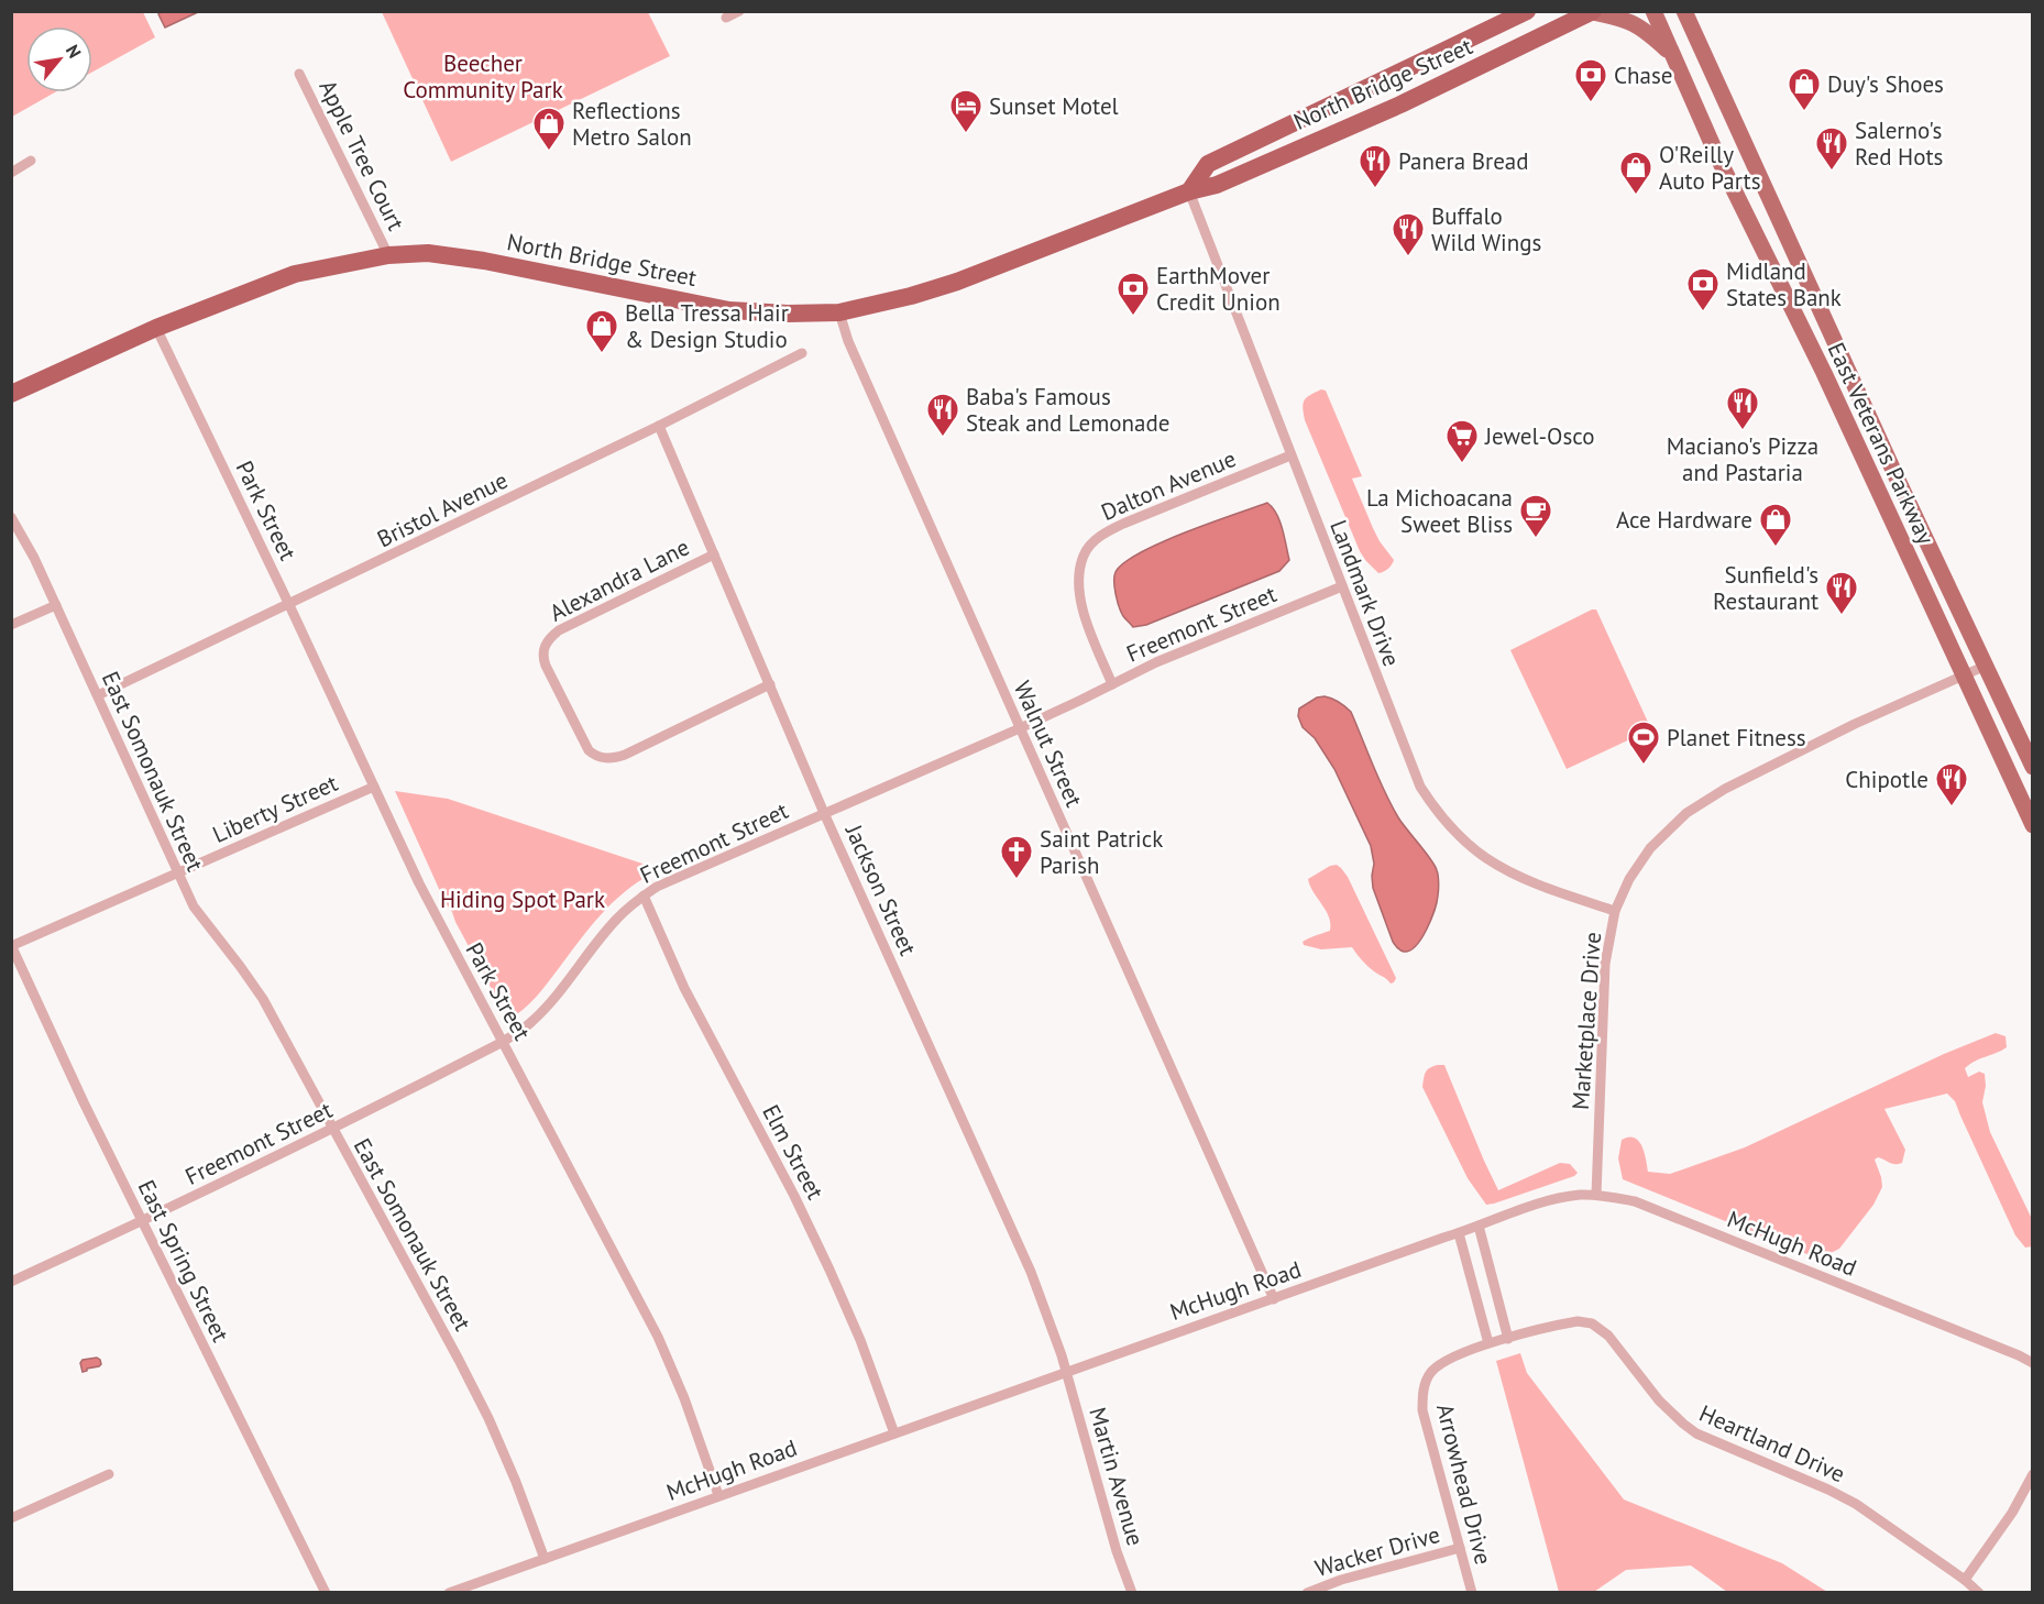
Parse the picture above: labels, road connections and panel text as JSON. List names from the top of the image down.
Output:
{
  "streets": {
    "highway": ["North Bridge Street"],
    "main road": ["East Veterans Parkway"],
    "street": [
      "Apple Tree Court",
      "Dalton Avenue",
      "Bristol Avenue",
      "Park Street",
      "Alexandra Lane",
      "Landmark Drive",
      "Freemont Street",
      "Walnut Street",
      "East Somonauk Street",
      "Liberty Street",
      "Jackson Street",
      "Marketplace Drive",
      "Elm Street",
      "McHugh Road",
      "East Spring Street",
      "Heartland Drive",
      "Martin Avenue",
      "Arrowhead Drive",
      "Wacker Drive"
    ]
  },
  "crossings": [
    ["North Bridge Street", "Apple Tree Court"],
    ["North Bridge Street", "Park Street"],
    ["North Bridge Street", "Landmark Drive"],
    ["North Bridge Street", "Walnut Street"],
    ["East Veterans Parkway", "Marketplace Drive"],
    ["Dalton Avenue", "Landmark Drive"],
    ["Dalton Avenue", "Freemont Street"],
    ["Bristol Avenue", "Park Street"],
    ["Bristol Avenue", "East Somonauk Street"],
    ["Bristol Avenue", "Jackson Street"],
    ["Park Street", "Freemont Street"],
    ["Park Street", "Liberty Street"],
    ["Park Street", "McHugh Road"],
    ["Alexandra Lane", "Jackson Street"],
    ["Landmark Drive", "Freemont Street"],
    ["Landmark Drive", "Marketplace Drive"],
    ["Freemont Street", "Walnut Street"],
    ["Freemont Street", "East Somonauk Street"],
    ["Freemont Street", "Jackson Street"],
    ["Freemont Street", "Elm Street"],
    ["Freemont Street", "East Spring Street"],
    ["Walnut Street", "McHugh Road"],
    ["East Somonauk Street", "Liberty Street"],
    ["East Somonauk Street", "McHugh Road"],
    ["Liberty Street", "East Spring Street"],
    ["Jackson Street", "McHugh Road"],
    ["Jackson Street", "Martin Avenue"],
    ["Marketplace Drive", "McHugh Road"],
    ["Elm Street", "McHugh Road"],
    ["McHugh Road", "Martin Avenue"],
    ["Heartland Drive", "Arrowhead Drive"],
    ["Arrowhead Drive", "Wacker Drive"]
  ],
  "parks": ["Beecher Community Park", "Hiding Spot Park"],
  "places": {
    "bank": ["Chase", "Midland States Bank", "EarthMover Credit Union"],
    "shop": [
      "Duy's Shoes",
      "Reflections Metro Salon",
      "O'Reilly Auto Parts",
      "Bella Tressa Hair & Design Studio",
      "Ace Hardware"
    ],
    "hotel": ["Sunset Motel"],
    "restaurant": [
      "Salerno's Red Hots",
      "Panera Bread",
      "Buffalo Wild Wings",
      "Maciano's Pizza and Pastaria",
      "Baba's Famous Steak and Lemonade",
      "Sunfield's Restaurant",
      "Chipotle"
    ],
    "supermarket": ["Jewel-Osco"],
    "cafe": ["La Michoacana Sweet Bliss"],
    "sports": ["Planet Fitness"],
    "church": ["Saint Patrick Parish"]
  },
  "north": "top right"
}
